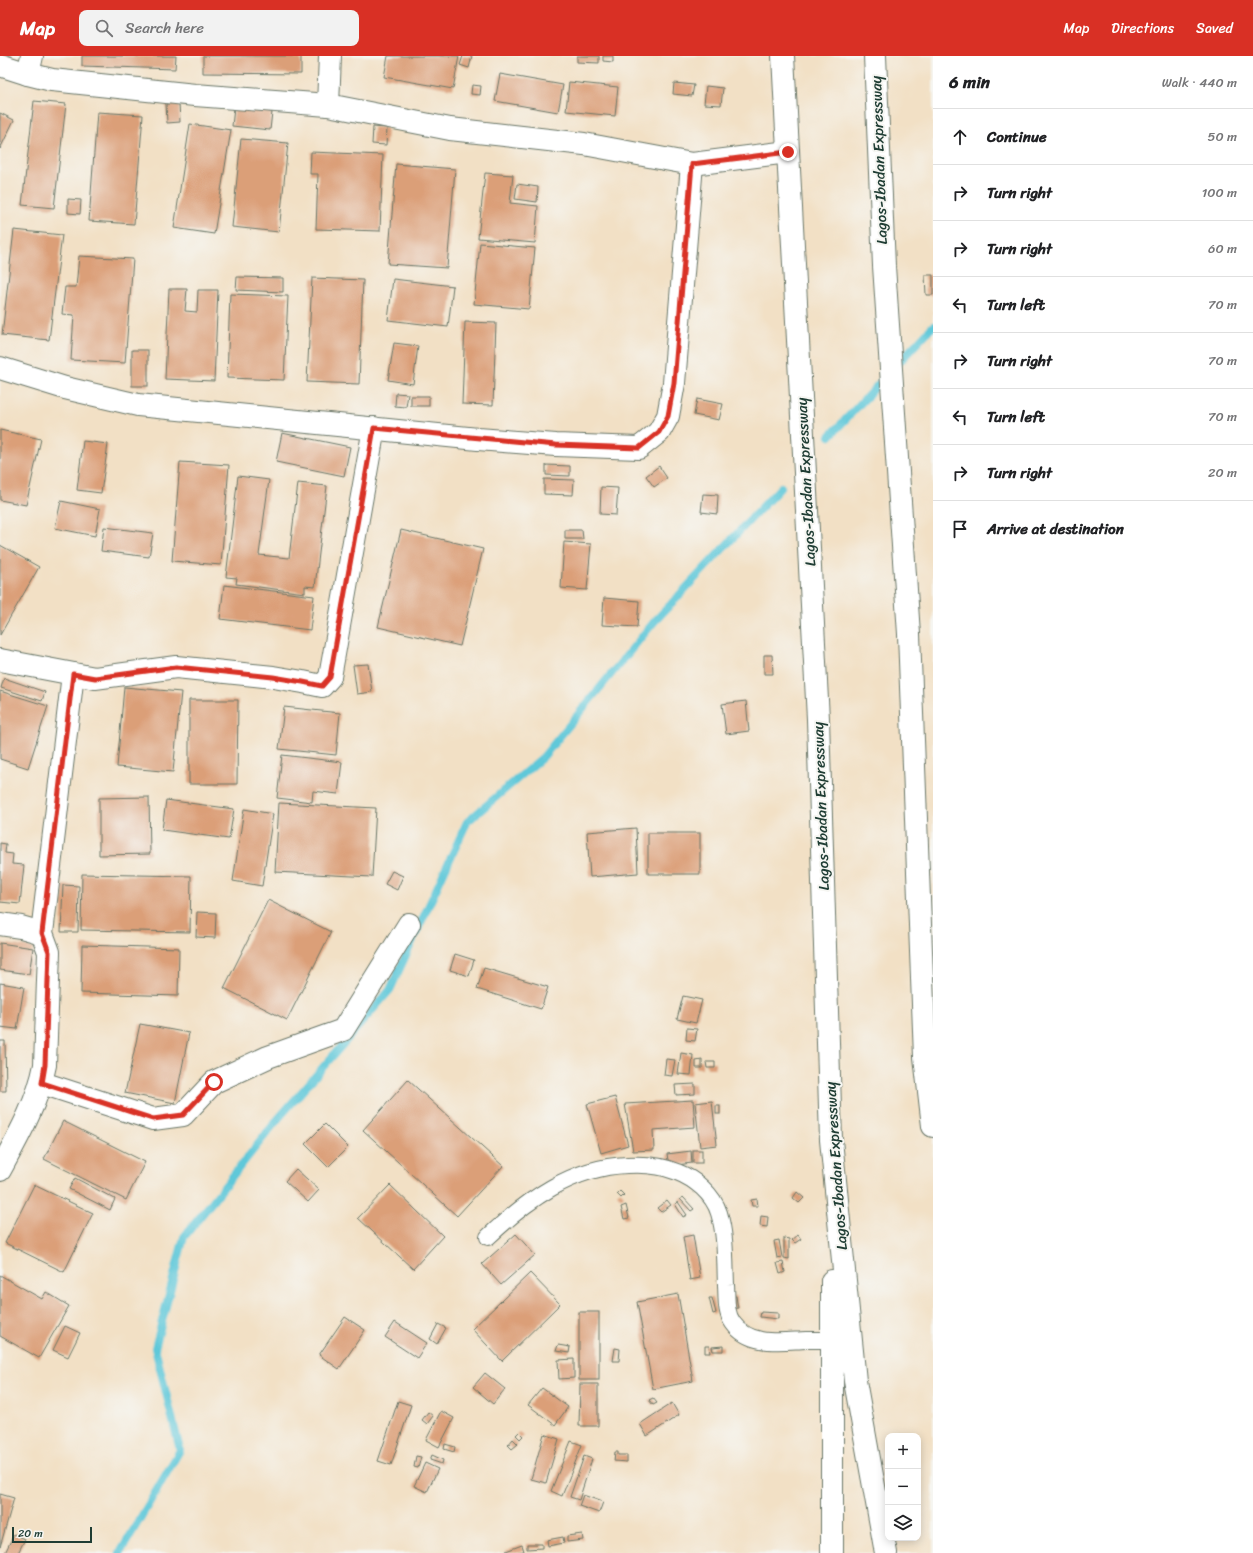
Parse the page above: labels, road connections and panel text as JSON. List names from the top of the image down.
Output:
{
  "streets": {
    "main road": ["Lagos-Ibadan Expressway"]
  },
  "scale_bar": "20 m",
  "page": {
    "header": "Map",
    "search": "Search here",
    "nav": ["Map", "Directions", "Saved"],
    "heading": ["6 min", "Walk · 440 m"],
    "list": [
      ["Continue", "50 m"],
      ["Turn right", "100 m"],
      ["Turn right", "60 m"],
      ["Turn left", "70 m"],
      ["Turn right", "70 m"],
      ["Turn left", "70 m"],
      ["Turn right", "20 m"],
      "Arrive at destination"
    ],
    "map_buttons": ["+", "−"],
    "scale": "20 m"
  }
}
